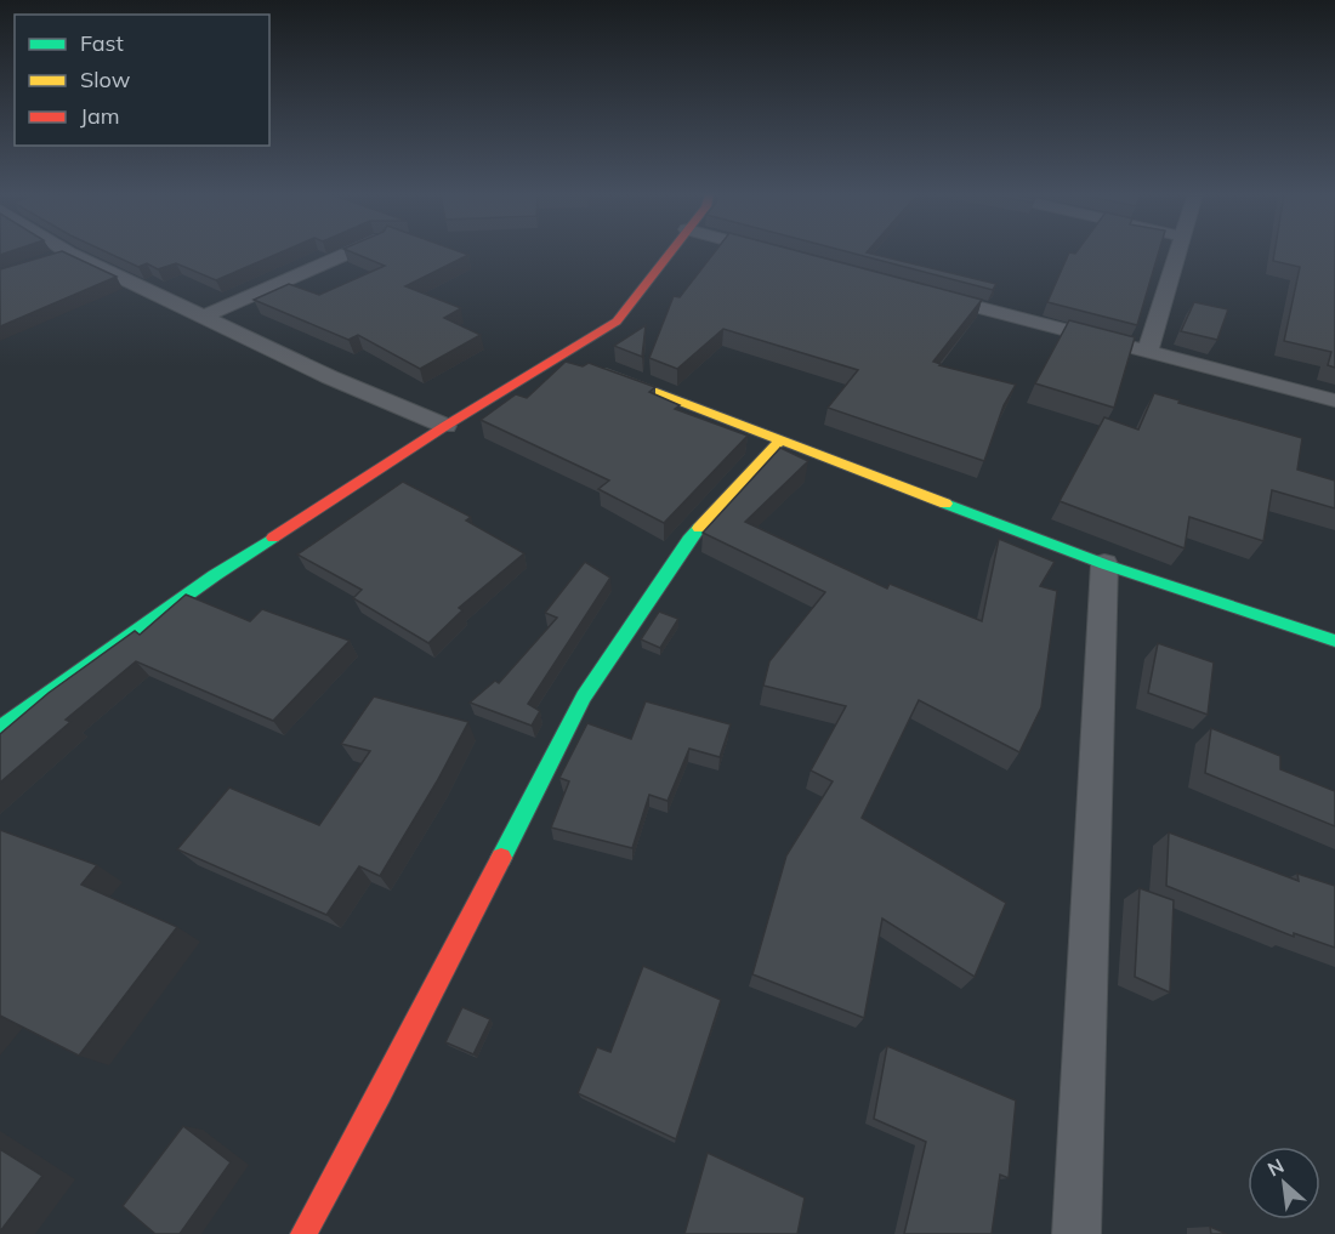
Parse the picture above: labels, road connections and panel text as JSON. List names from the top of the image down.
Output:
{
  "legend": ["Fast", "Slow", "Jam"],
  "north": "top left"
}
